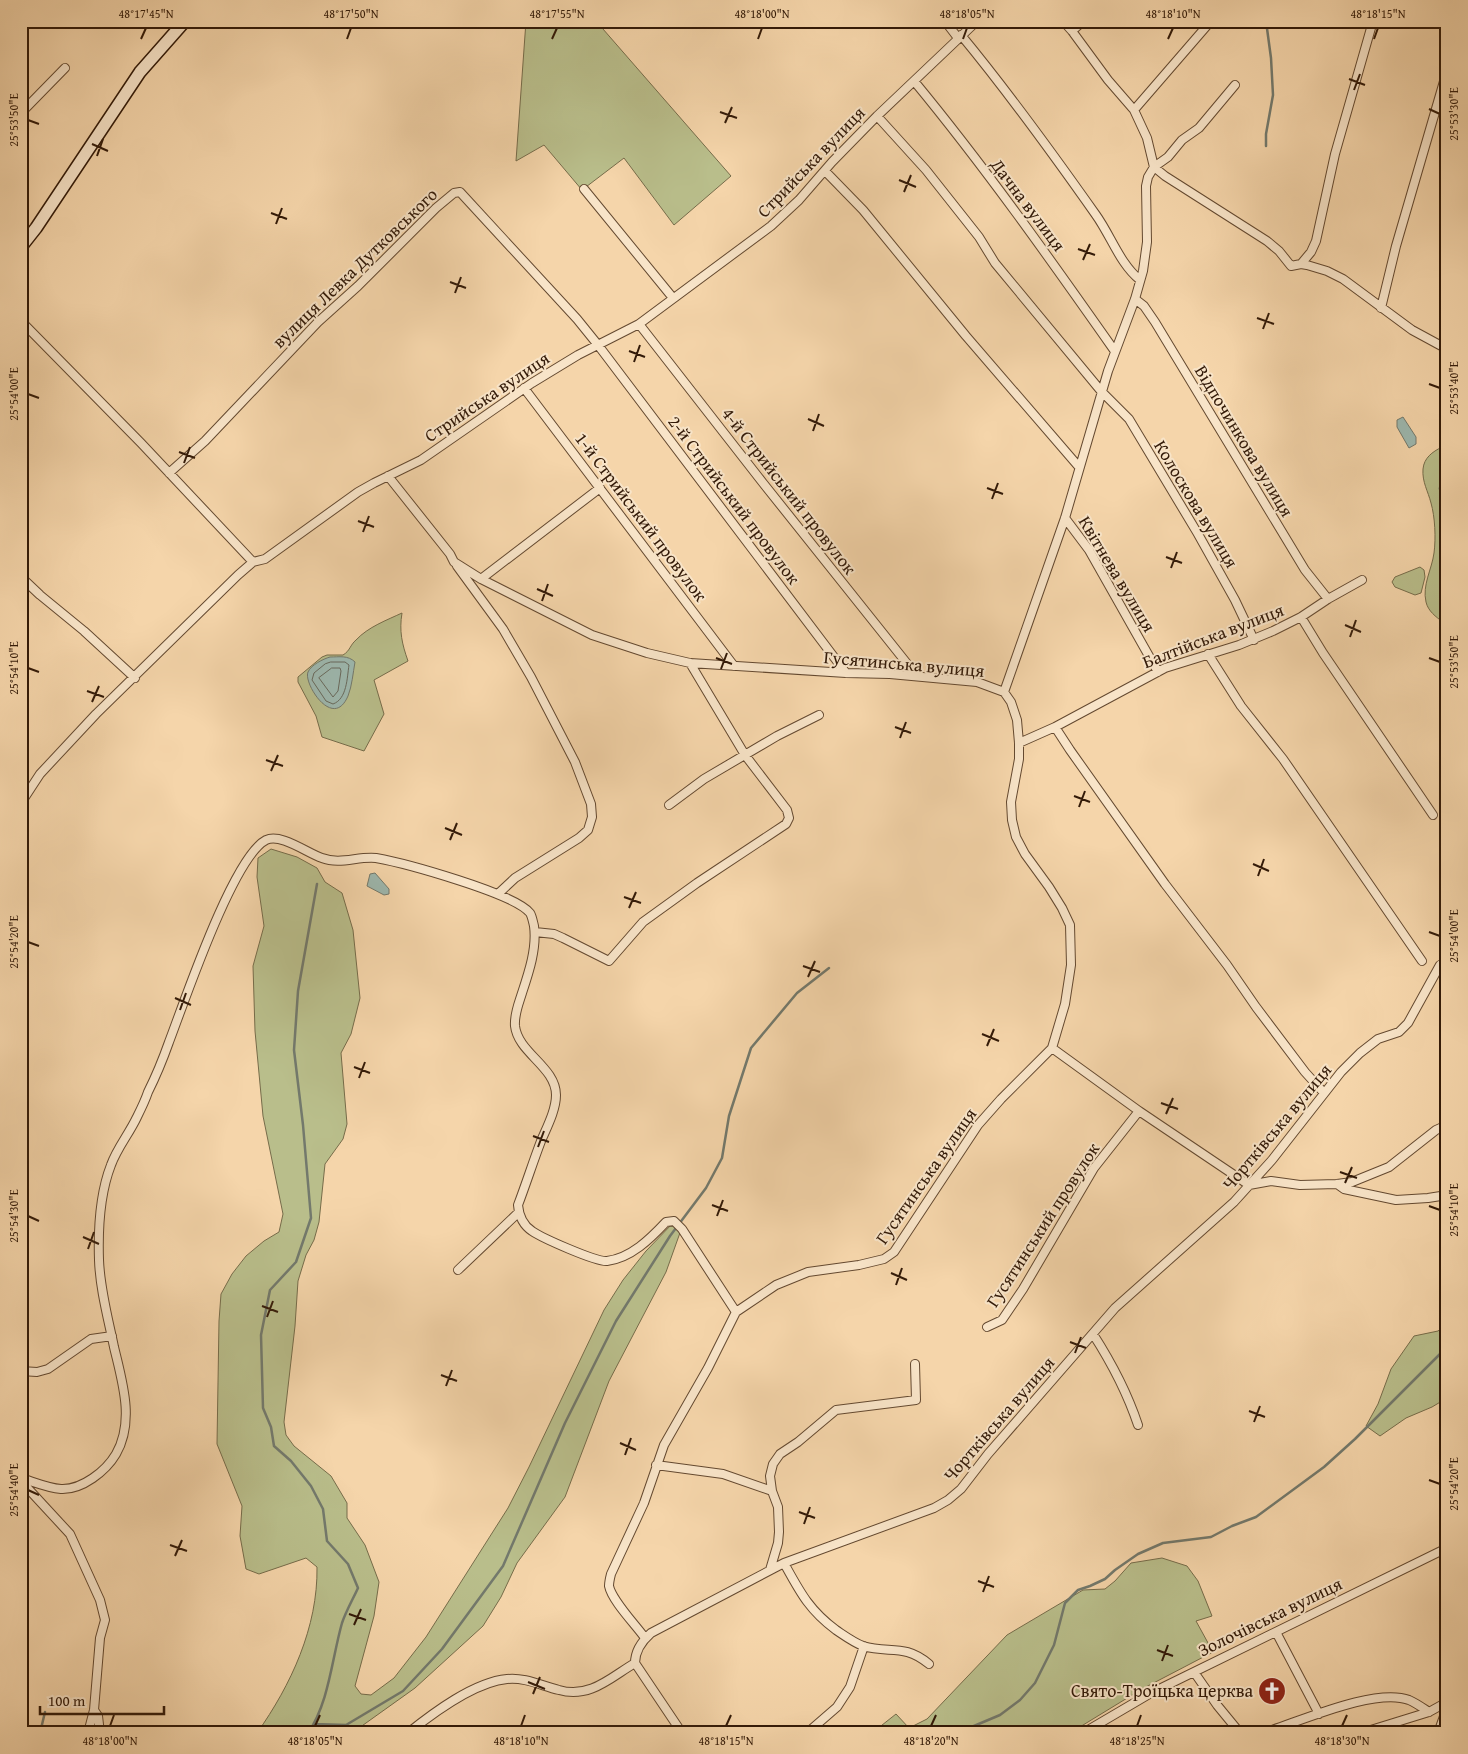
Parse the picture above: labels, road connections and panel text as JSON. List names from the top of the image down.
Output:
{
  "streets": {
    "street": [
      "Стрийська вулиця",
      "Дачна вулиця",
      "вулиця Левка Дутковського",
      "Відпочинкова вулиця",
      "4-й Стрийський провулок",
      "2-й Стрийський провулок",
      "Колоскова вулиця",
      "1-й Стрийський провулок",
      "Квітнева вулиця",
      "Балтійська вулиця",
      "Гусятинська вулиця",
      "Чортківська вулиця",
      "Гусятинський провулок",
      "Золочівська вулиця"
    ]
  },
  "crossings": [
    ["Стрийська вулиця", "Дачна вулиця"],
    ["Стрийська вулиця", "вулиця Левка Дутковського"],
    ["Стрийська вулиця", "4-й Стрийський провулок"],
    ["Стрийська вулиця", "2-й Стрийський провулок"],
    ["Стрийська вулиця", "Колоскова вулиця"],
    ["Стрийська вулиця", "1-й Стрийський провулок"],
    ["вулиця Левка Дутковського", "2-й Стрийський провулок"],
    ["Відпочинкова вулиця", "Балтійська вулиця"],
    ["4-й Стрийський провулок", "Гусятинська вулиця"],
    ["2-й Стрийський провулок", "Гусятинська вулиця"],
    ["Колоскова вулиця", "Балтійська вулиця"],
    ["1-й Стрийський провулок", "Гусятинська вулиця"],
    ["Квітнева вулиця", "Балтійська вулиця"],
    ["Балтійська вулиця", "Гусятинська вулиця"],
    ["Гусятинська вулиця", "Чортківська вулиця"]
  ],
  "places": {
    "church": ["Свято-Троїцька церква"]
  },
  "scale_bar": "100 m",
  "coordinates": [
    "48°17'45\"N",
    "48°17'50\"N",
    "48°17'55\"N",
    "48°18'00\"N",
    "48°18'05\"N",
    "48°18'10\"N",
    "48°18'15\"N",
    "25°53'30\"E",
    "25°53'50\"E",
    "25°53'40\"E",
    "25°54'00\"E",
    "25°54'10\"E",
    "25°54'20\"E",
    "25°54'30\"E",
    "25°54'40\"E",
    "48°18'20\"N",
    "48°18'25\"N",
    "48°18'30\"N"
  ]
}
